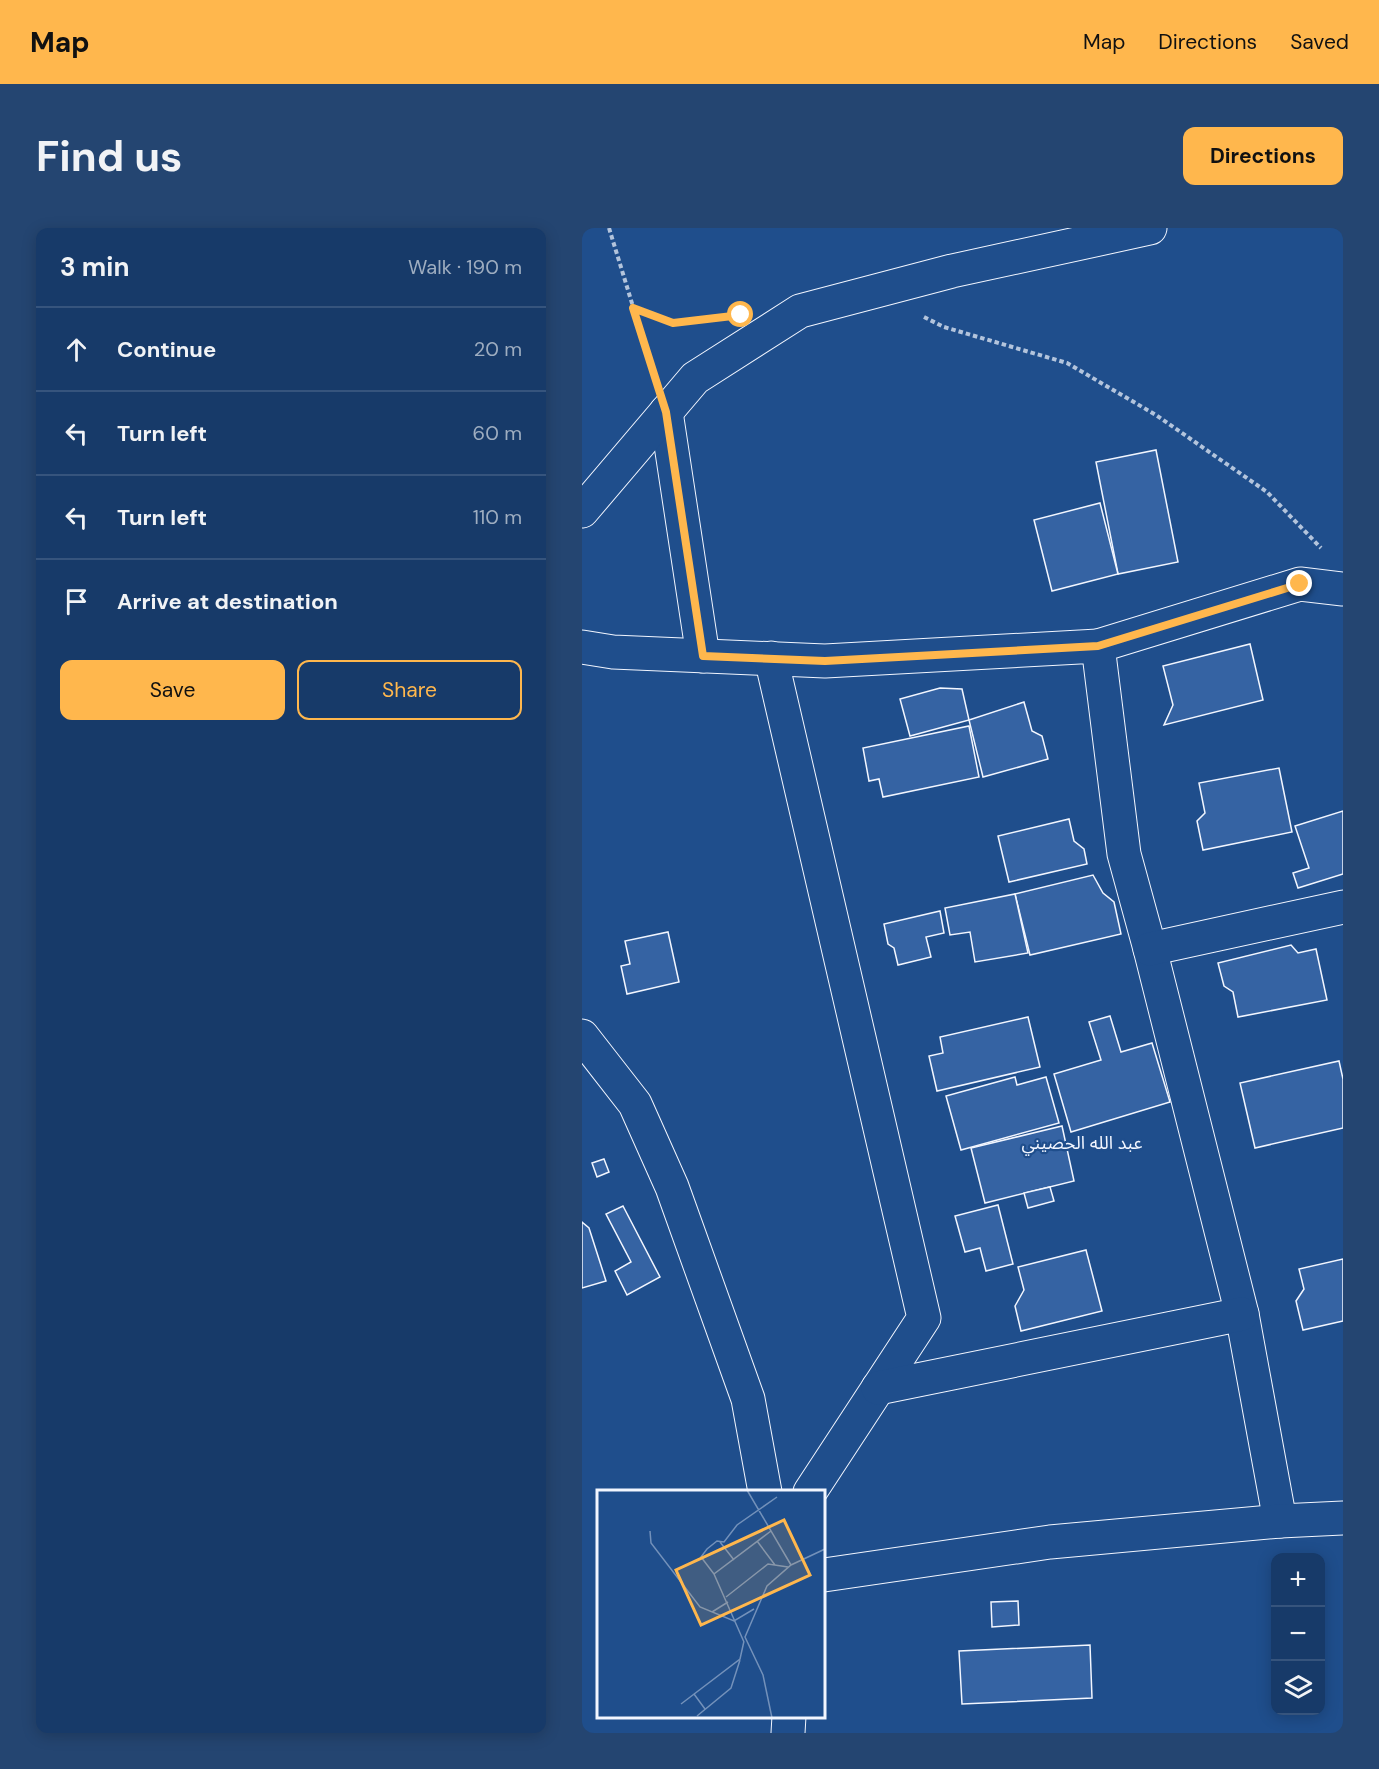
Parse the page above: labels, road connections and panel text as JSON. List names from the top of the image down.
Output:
{
  "districts": ["عبد الله الحصيني"],
  "page": {
    "header": "Map",
    "nav": ["Map", "Directions", "Saved"],
    "buttons": [
      "Directions",
      ["Save", "Share"]
    ],
    "title": "Find us",
    "heading": ["3 min", "Walk · 190 m"],
    "list": [
      ["Continue", "20 m"],
      ["Turn left", "60 m"],
      ["Turn left", "110 m"],
      "Arrive at destination"
    ],
    "map_buttons": ["+", "−"]
  }
}
